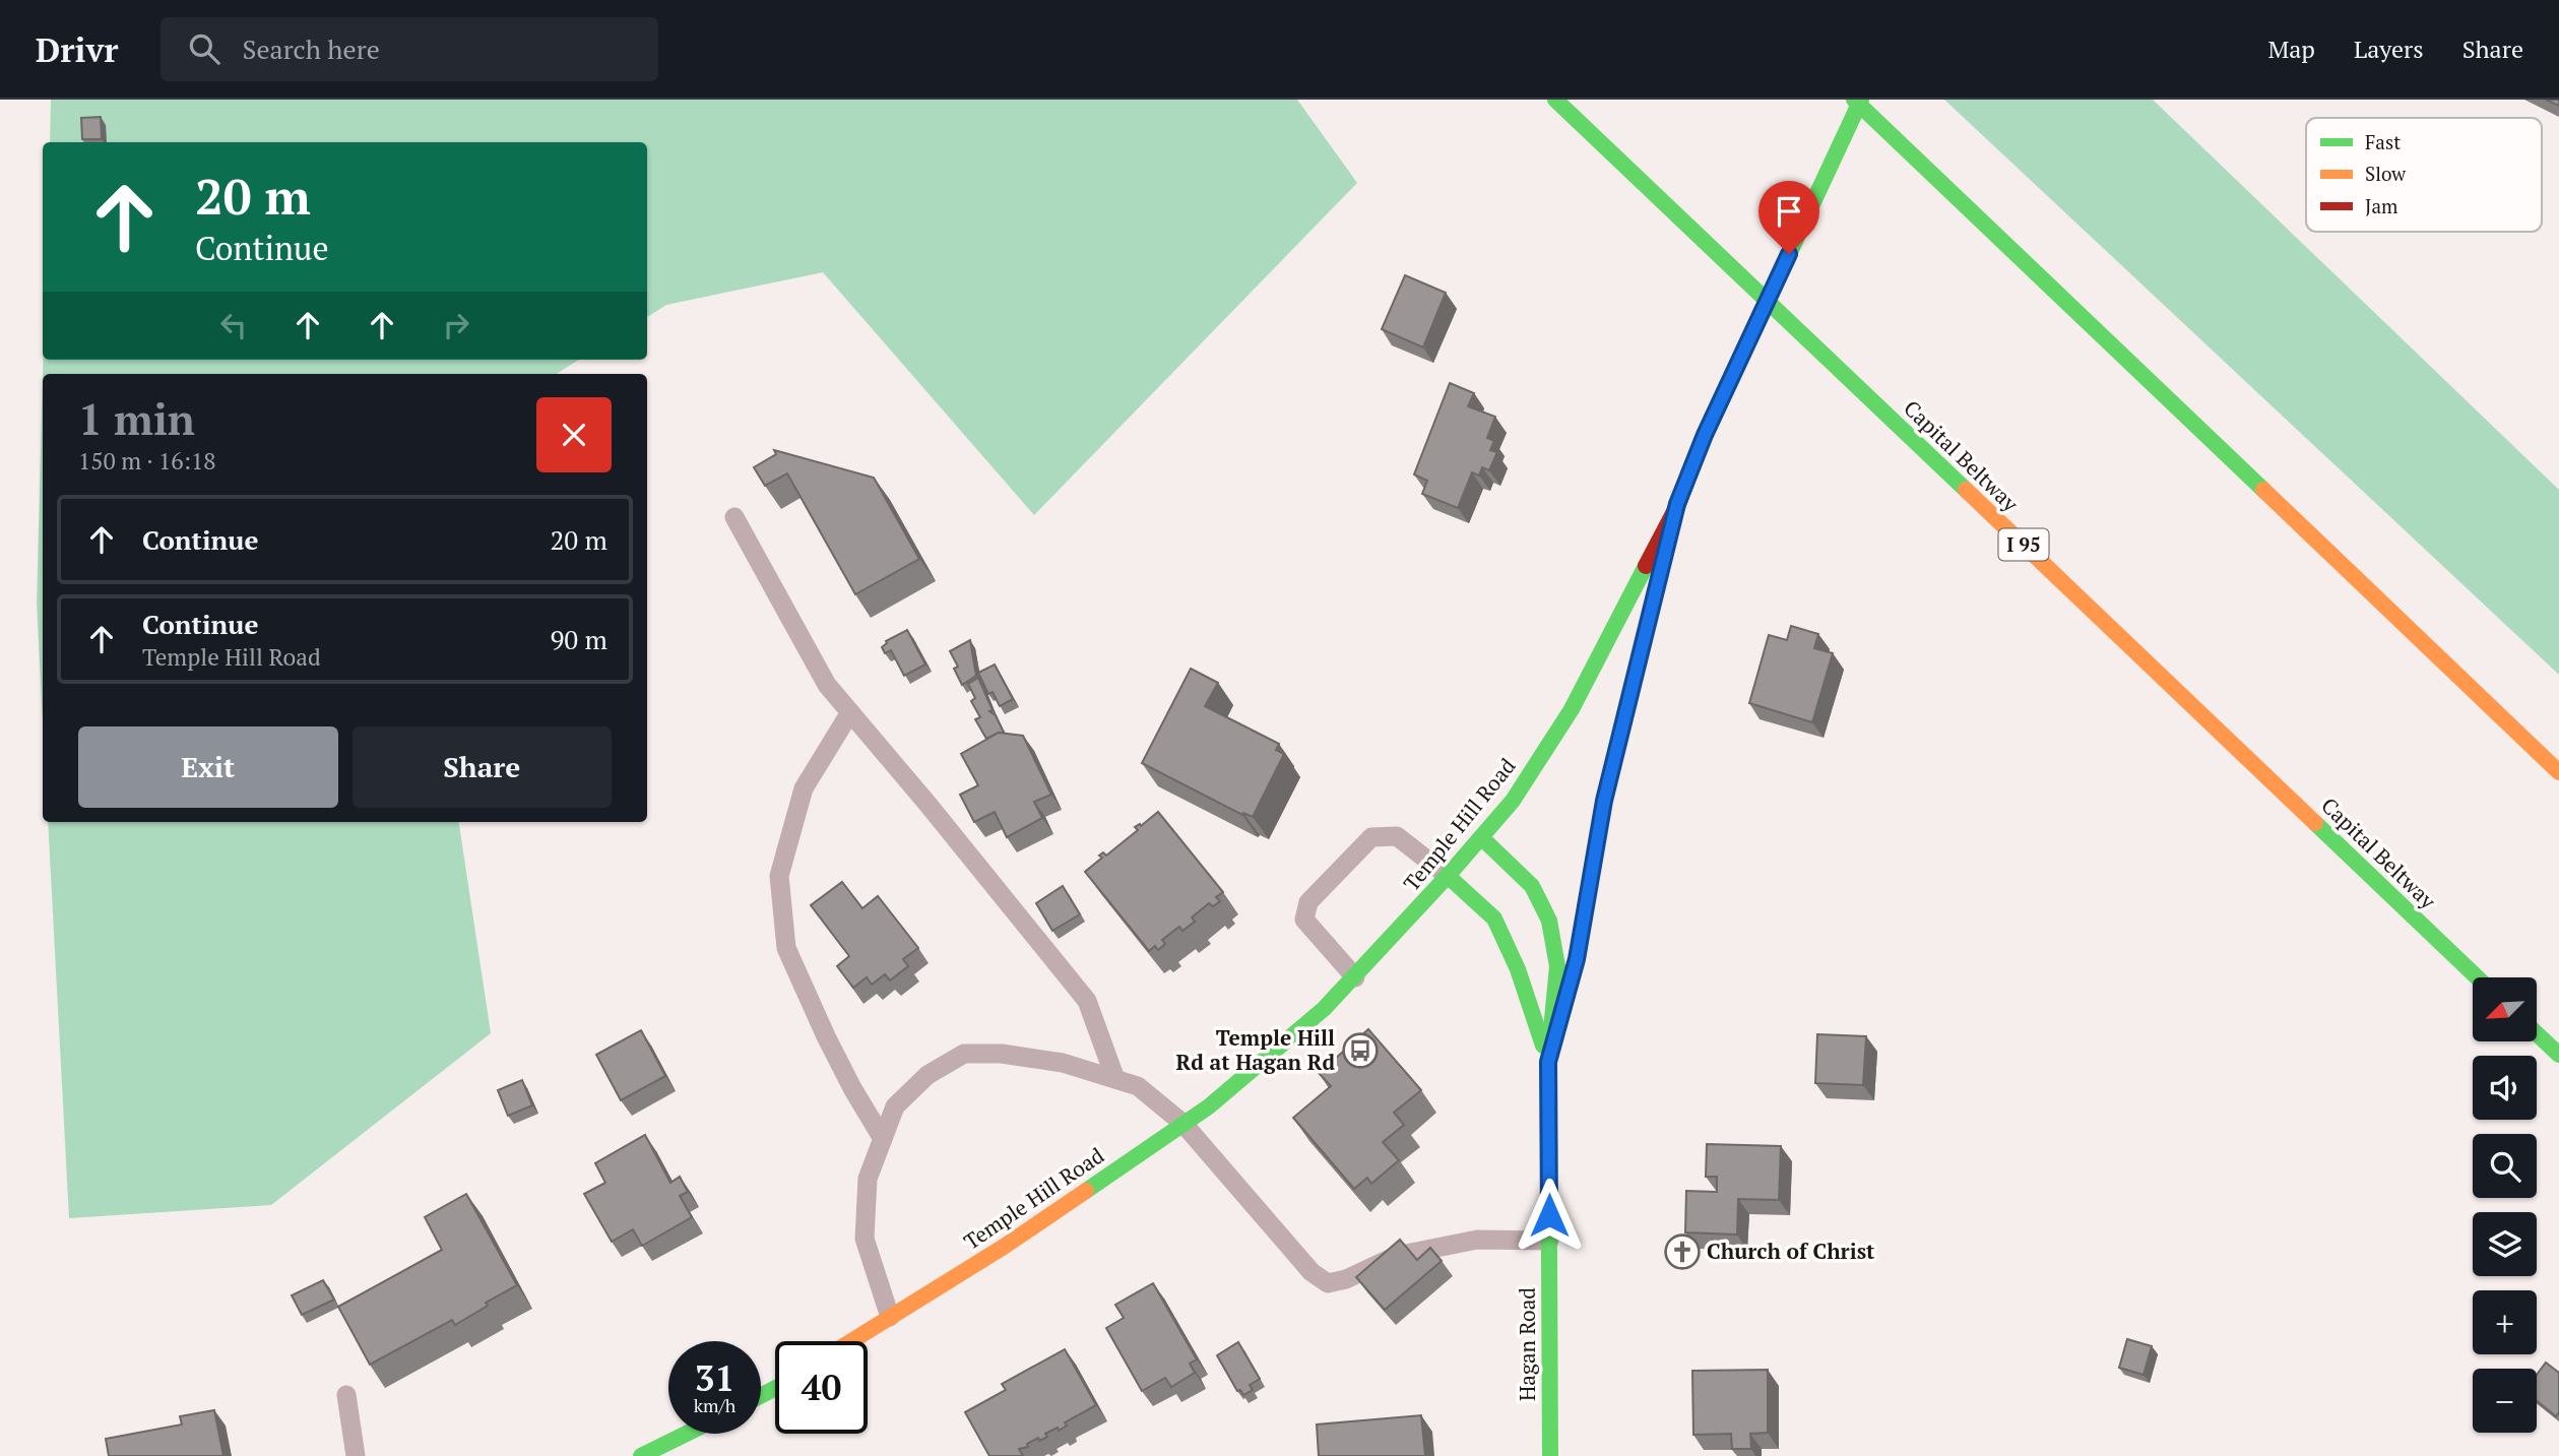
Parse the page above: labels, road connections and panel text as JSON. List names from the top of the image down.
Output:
{
  "streets": {
    "main road": [
      "Capital Beltway",
      "I 95",
      "Temple Hill Road",
      "Hagan Road"
    ]
  },
  "crossings": [
    ["Temple Hill Road", "Hagan Road"]
  ],
  "places": {
    "bus stop": ["Temple Hill Rd at Hagan Rd"],
    "church": ["Church of Christ"]
  },
  "legend": ["Fast", "Slow", "Jam"],
  "north": "bottom left",
  "page": {
    "header": "Drivr",
    "search": "Search here",
    "nav": ["Map", "Layers", "Share"],
    "turn": ["20 m", "Continue"],
    "heading": ["1 min", "150 m · 16:18"],
    "list": [
      {
        "name": "Continue",
        "value": "20 m"
      },
      {
        "name": "Continue",
        "note": "Temple Hill Road",
        "value": "90 m"
      }
    ],
    "buttons": ["Exit", "Share"],
    "map_buttons": ["+", "−"],
    "speed": "31 km/h",
    "limit": "40"
  }
}
